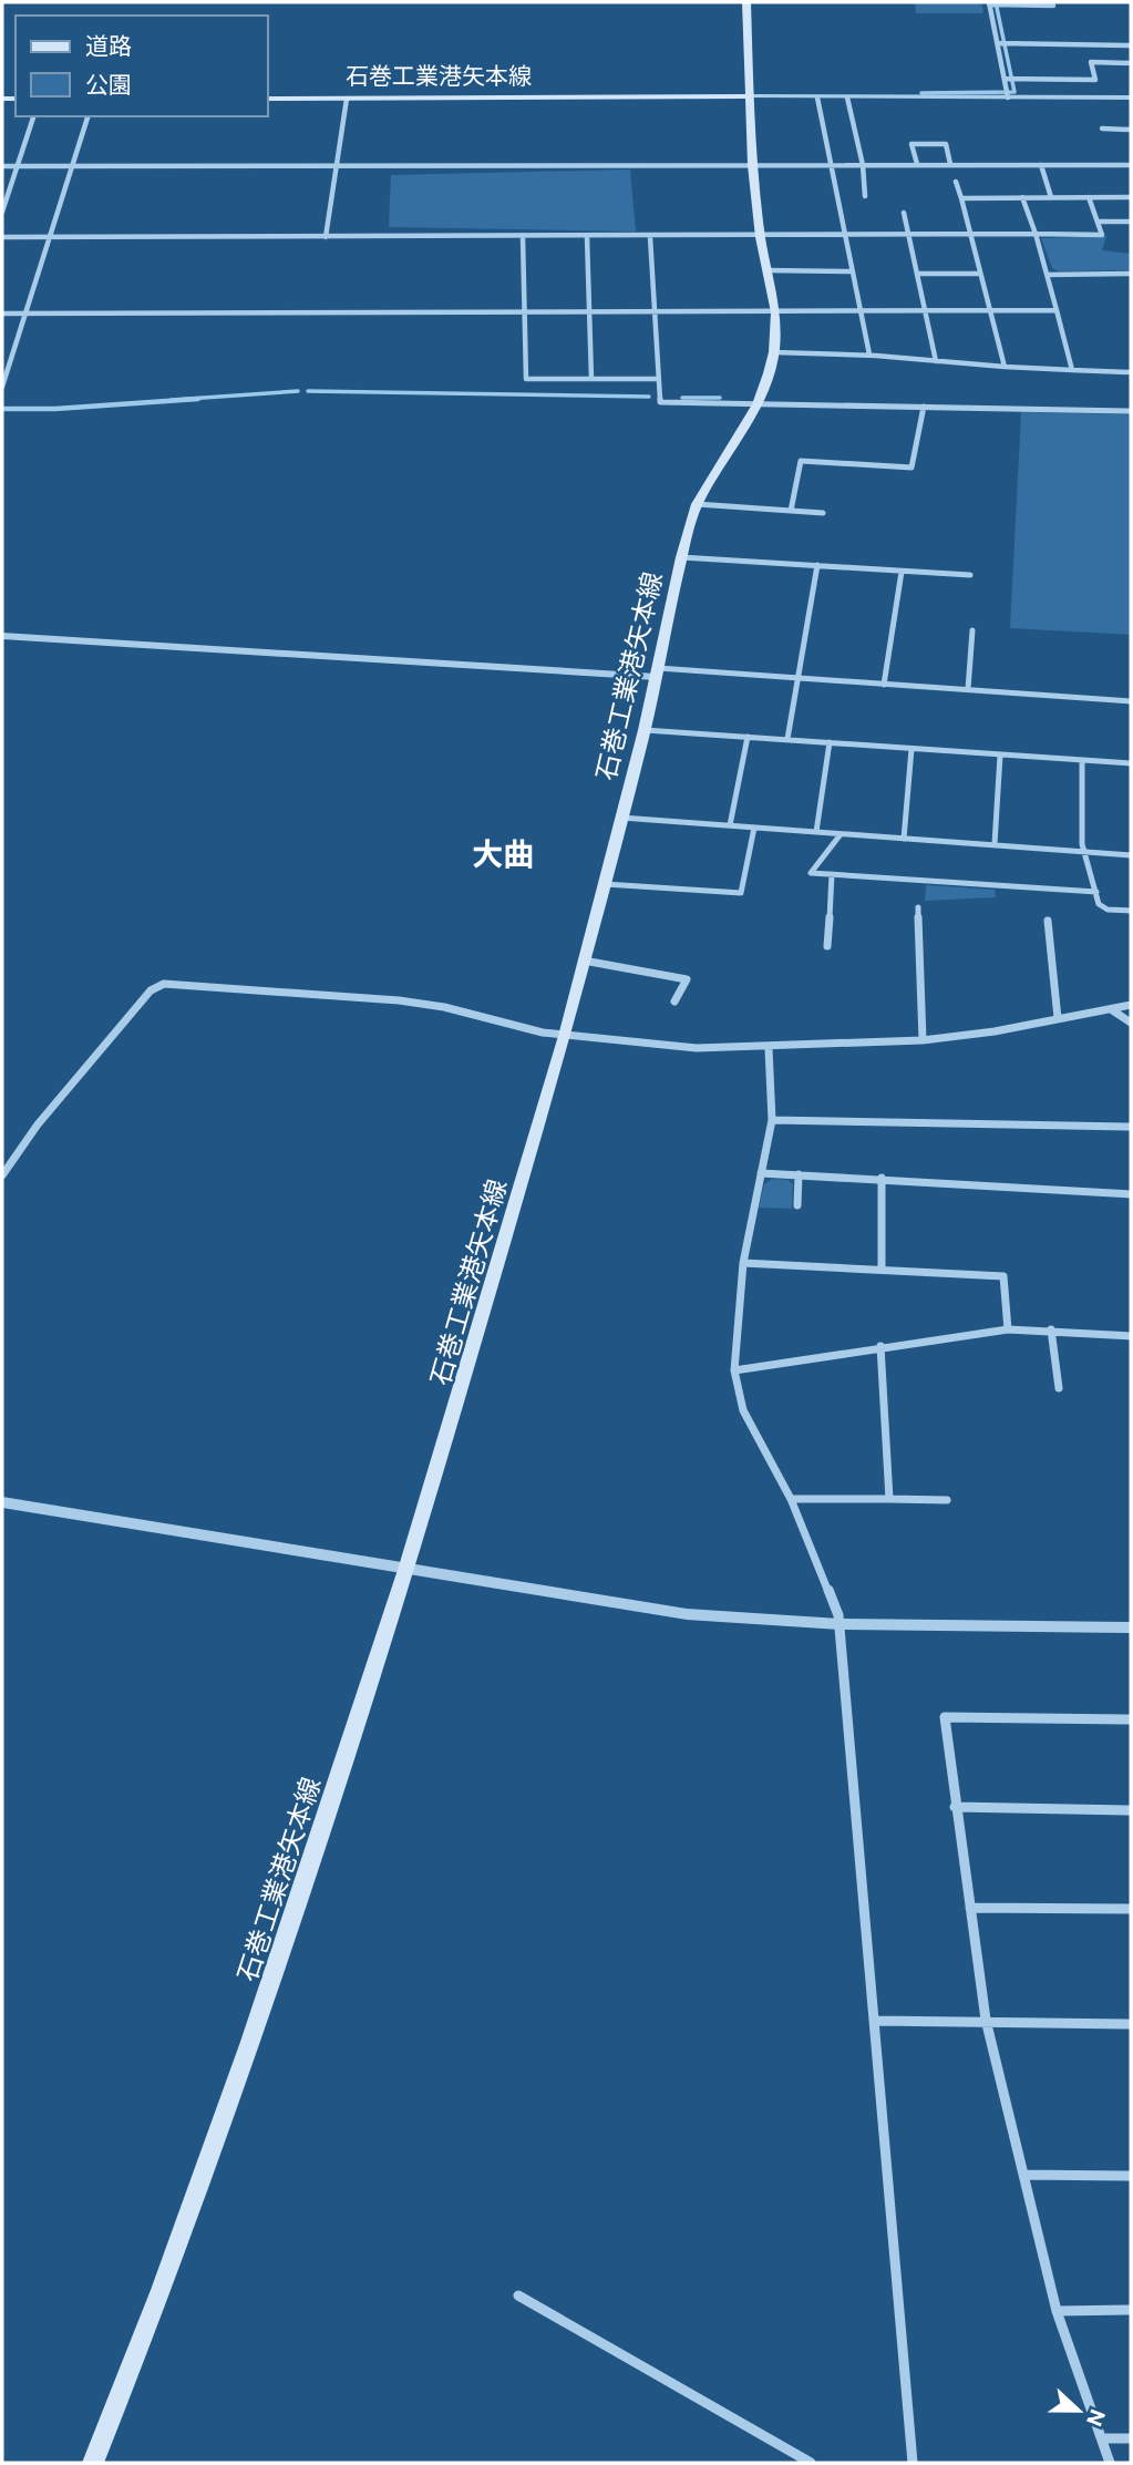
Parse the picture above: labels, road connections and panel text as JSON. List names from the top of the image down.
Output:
{
  "streets": {
    "main road": ["石巻工業港矢本線"]
  },
  "districts": ["大曲"],
  "legend": ["道路", "公園"],
  "north": "right"
}
